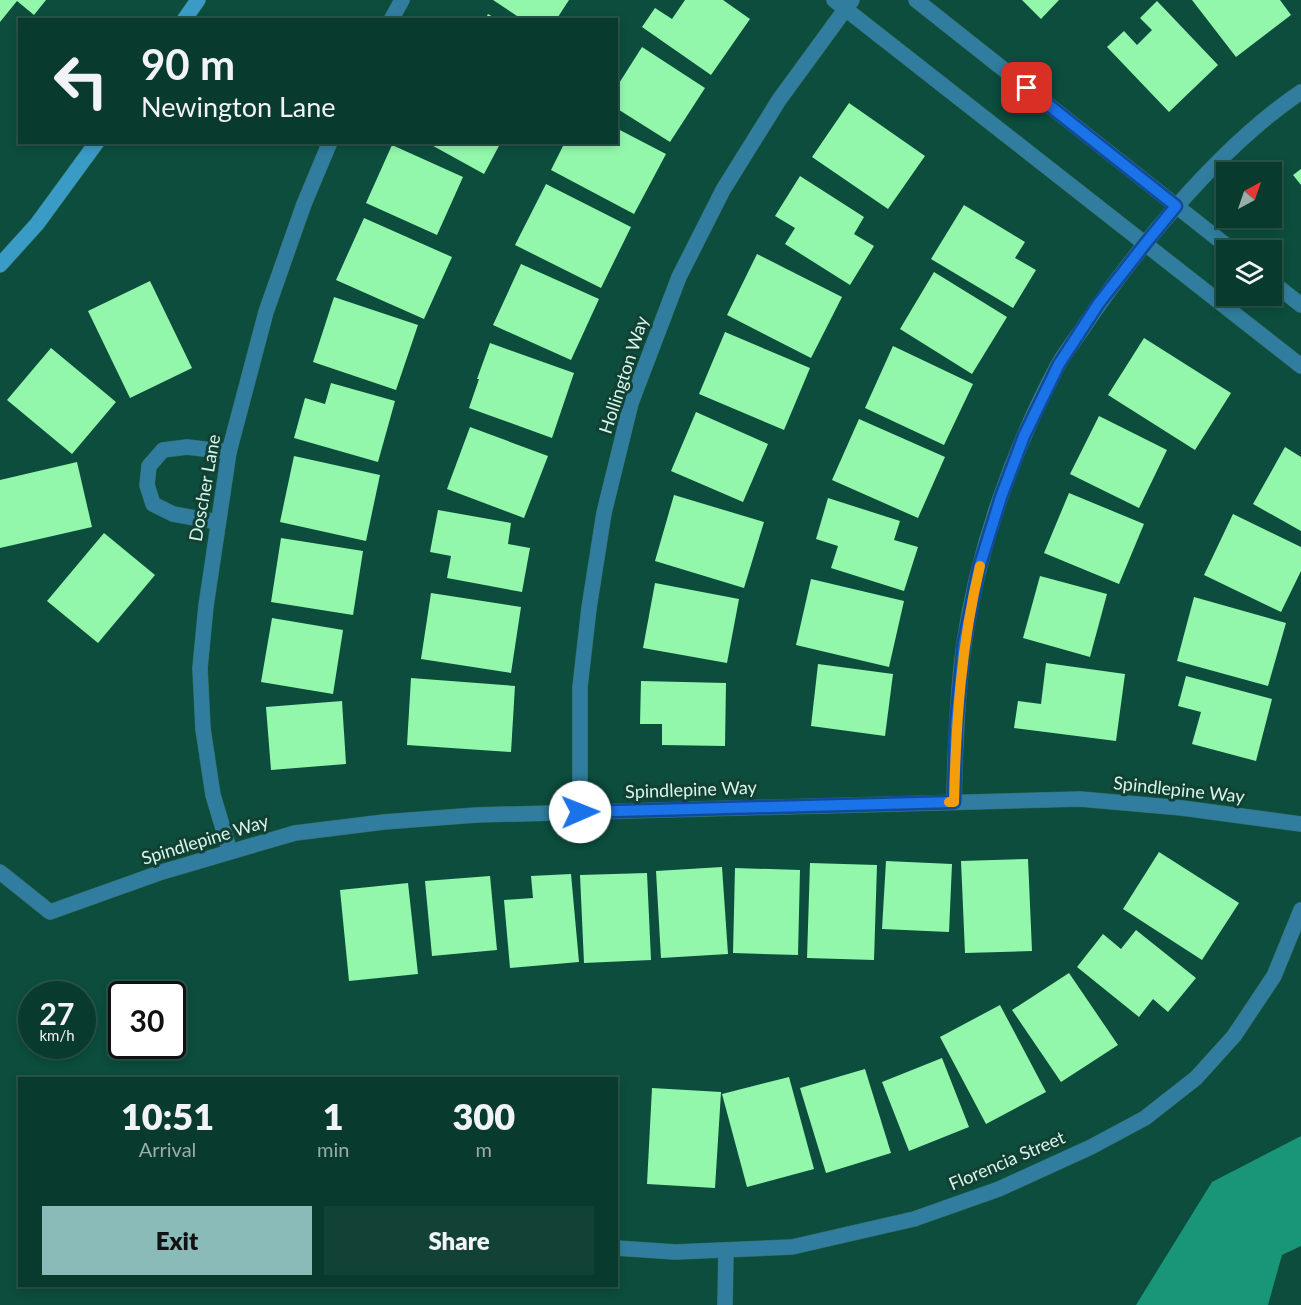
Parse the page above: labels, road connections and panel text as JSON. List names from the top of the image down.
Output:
{
  "streets": {
    "street": [
      "Hollington Way",
      "Doscher Lane",
      "Spindlepine Way",
      "Florencia Street"
    ]
  },
  "crossings": [
    ["Hollington Way", "Spindlepine Way"],
    ["Doscher Lane", "Spindlepine Way"]
  ],
  "north": "top right",
  "page": {
    "turn": ["90 m", "Newington Lane"],
    "speed": "27 km/h",
    "limit": "30",
    "eta": [
      "10:51",
      "Arrival",
      "1",
      "min",
      "300",
      "m"
    ],
    "buttons": ["Exit", "Share"]
  }
}
